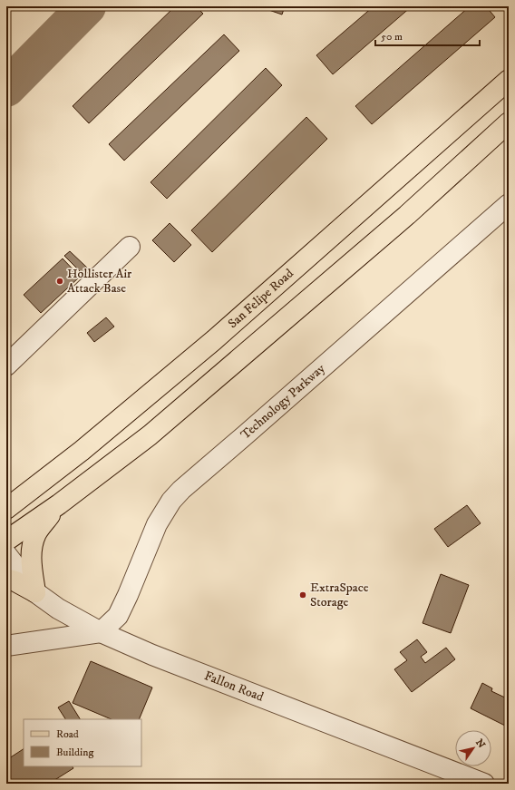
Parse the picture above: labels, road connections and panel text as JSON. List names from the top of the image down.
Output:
{
  "streets": {
    "main road": ["San Felipe Road"],
    "street": ["Technology Parkway", "Fallon Road"]
  },
  "crossings": [
    ["Technology Parkway", "Fallon Road"]
  ],
  "places": ["Hollister Air Attack Base", "ExtraSpace Storage"],
  "legend": ["Road", "Building"],
  "scale_bar": "50 m",
  "north": "top right"
}
